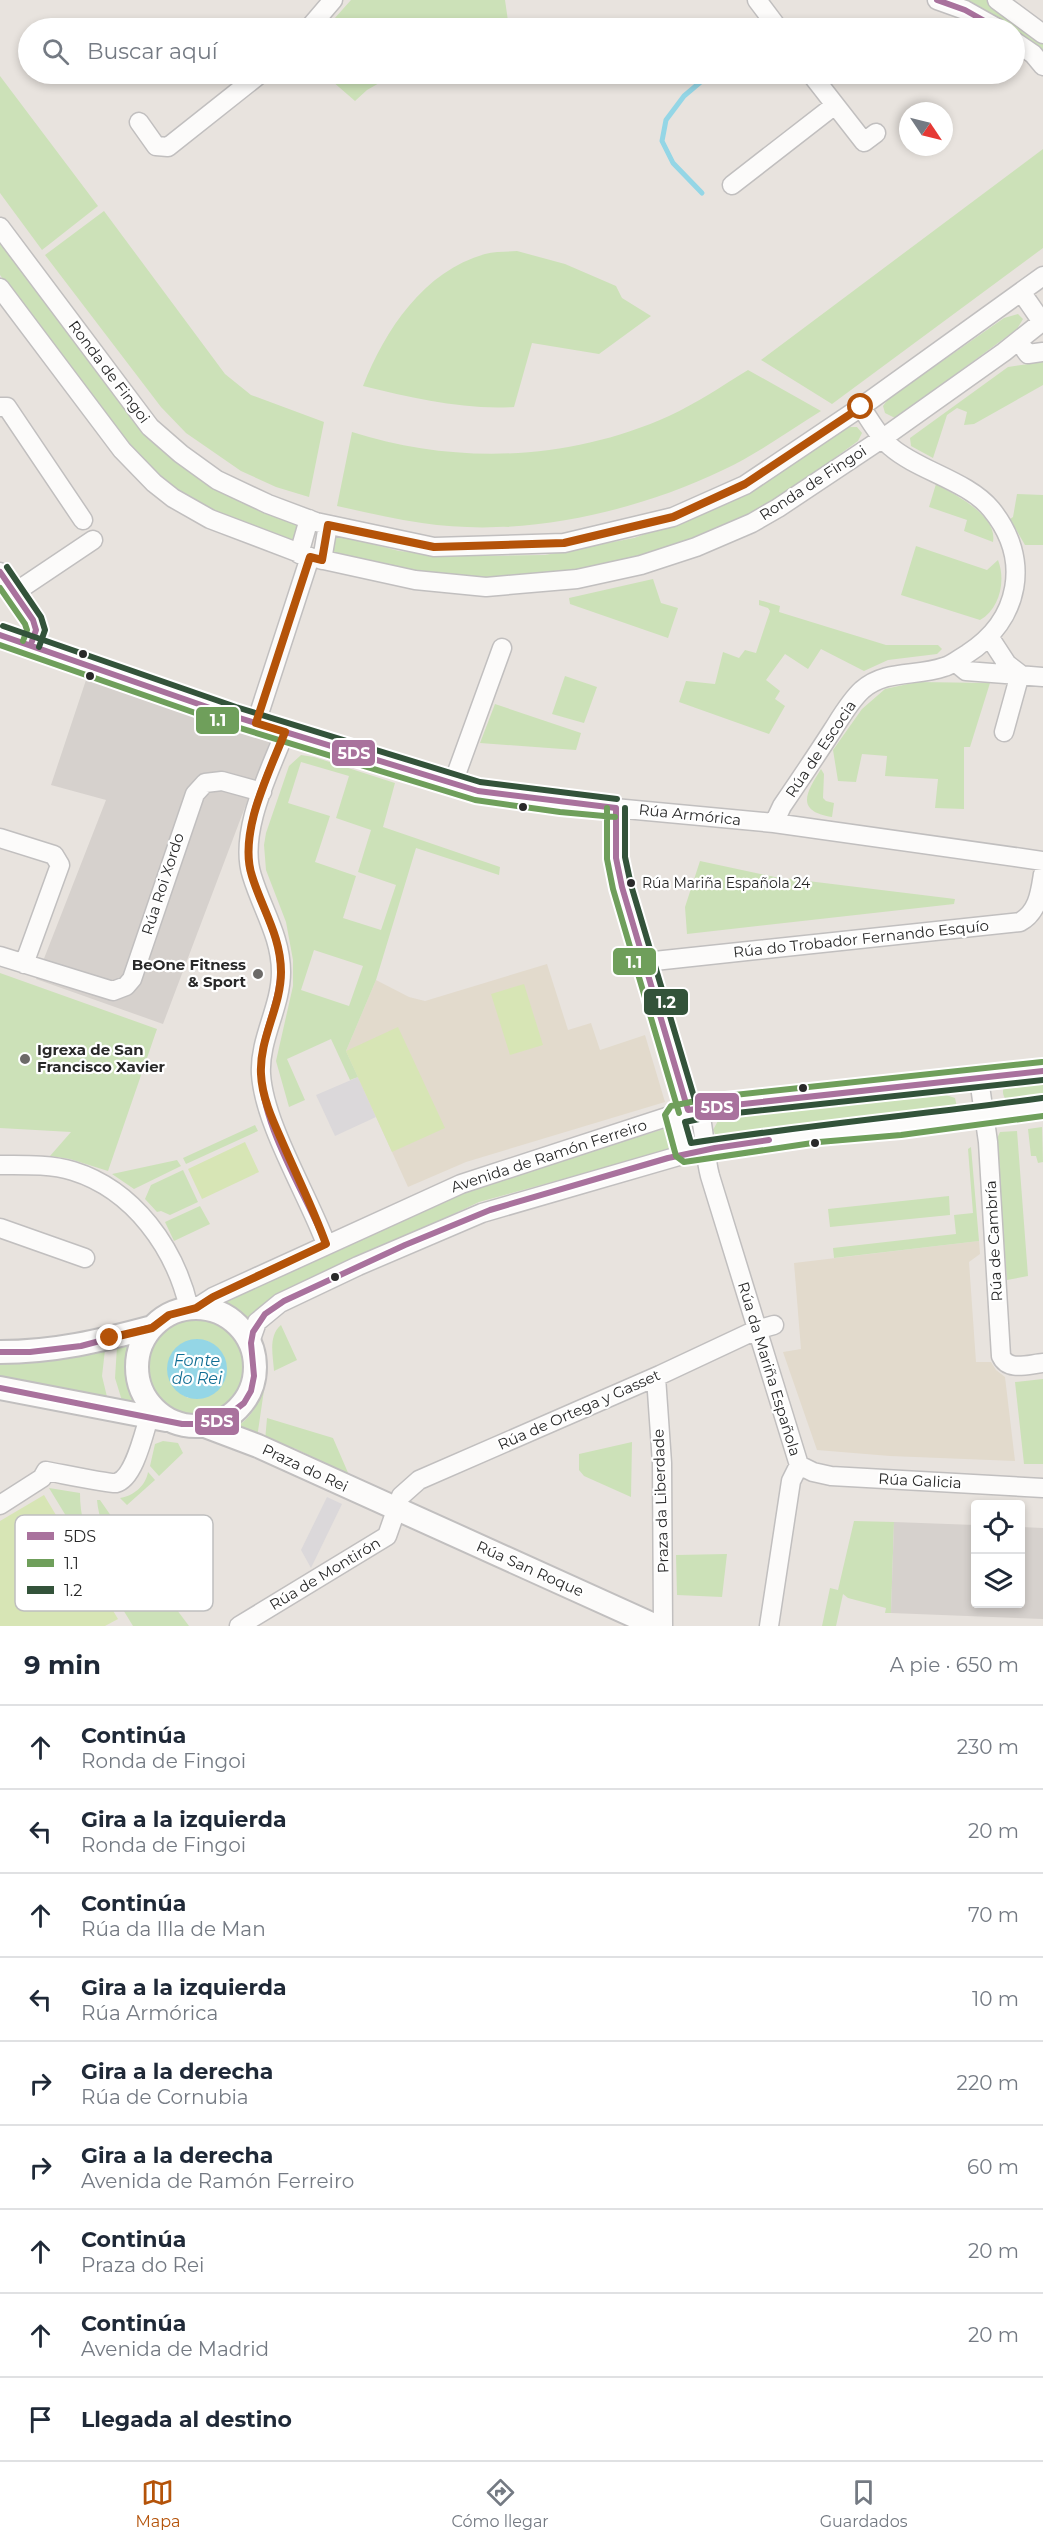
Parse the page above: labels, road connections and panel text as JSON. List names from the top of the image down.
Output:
{
  "streets": {
    "street": [
      "Ronda de Fingoi",
      "Rúa de Escocia",
      "Rúa Armórica",
      "Rúa Roi Xordo",
      "Rúa do Trobador Fernando Esquío",
      "Avenida de Ramón Ferreiro",
      "Rúa de Cambría",
      "Rúa da Mariña Española",
      "Rúa de Ortega y Gasset",
      "Praza do Rei",
      "Rúa Galicia",
      "Praza da Liberdade",
      "Rúa San Roque",
      "Rúa de Montirón"
    ]
  },
  "crossings": [
    ["Ronda de Fingoi", "Rúa de Escocia"],
    ["Rúa de Escocia", "Rúa Armórica"],
    ["Avenida de Ramón Ferreiro", "Rúa de Cambría"],
    ["Avenida de Ramón Ferreiro", "Praza do Rei"],
    ["Rúa da Mariña Española", "Rúa de Ortega y Gasset"],
    ["Rúa da Mariña Española", "Rúa Galicia"],
    ["Rúa de Ortega y Gasset", "Praza do Rei"],
    ["Rúa de Ortega y Gasset", "Praza da Liberdade"],
    ["Rúa de Ortega y Gasset", "Rúa San Roque"],
    ["Rúa de Ortega y Gasset", "Rúa de Montirón"],
    ["Praza do Rei", "Rúa San Roque"],
    ["Praza do Rei", "Rúa de Montirón"],
    ["Rúa San Roque", "Rúa de Montirón"]
  ],
  "water": ["Fonte do Rei"],
  "places": ["Rúa Mariña Española 24", "BeOne Fitness & Sport", "Igrexa de San Francisco Xavier"],
  "lines": ["transit line 5DS", "transit line 1.2", "transit line 1.1"],
  "legend": ["5DS", "1.1", "1.2"],
  "north": "bottom right",
  "page": {
    "search": "Buscar aquí",
    "heading": ["9 min", "A pie · 650 m"],
    "list": [
      ["Continúa", "Ronda de Fingoi", "230 m"],
      ["Gira a la izquierda", "Ronda de Fingoi", "20 m"],
      ["Continúa", "Rúa da Illa de Man", "70 m"],
      ["Gira a la izquierda", "Rúa Armórica", "10 m"],
      ["Gira a la derecha", "Rúa de Cornubia", "220 m"],
      ["Gira a la derecha", "Avenida de Ramón Ferreiro", "60 m"],
      ["Continúa", "Praza do Rei", "20 m"],
      ["Continúa", "Avenida de Madrid", "20 m"],
      "Llegada al destino"
    ],
    "nav": ["Mapa", "Cómo llegar", "Guardados"]
  }
}
